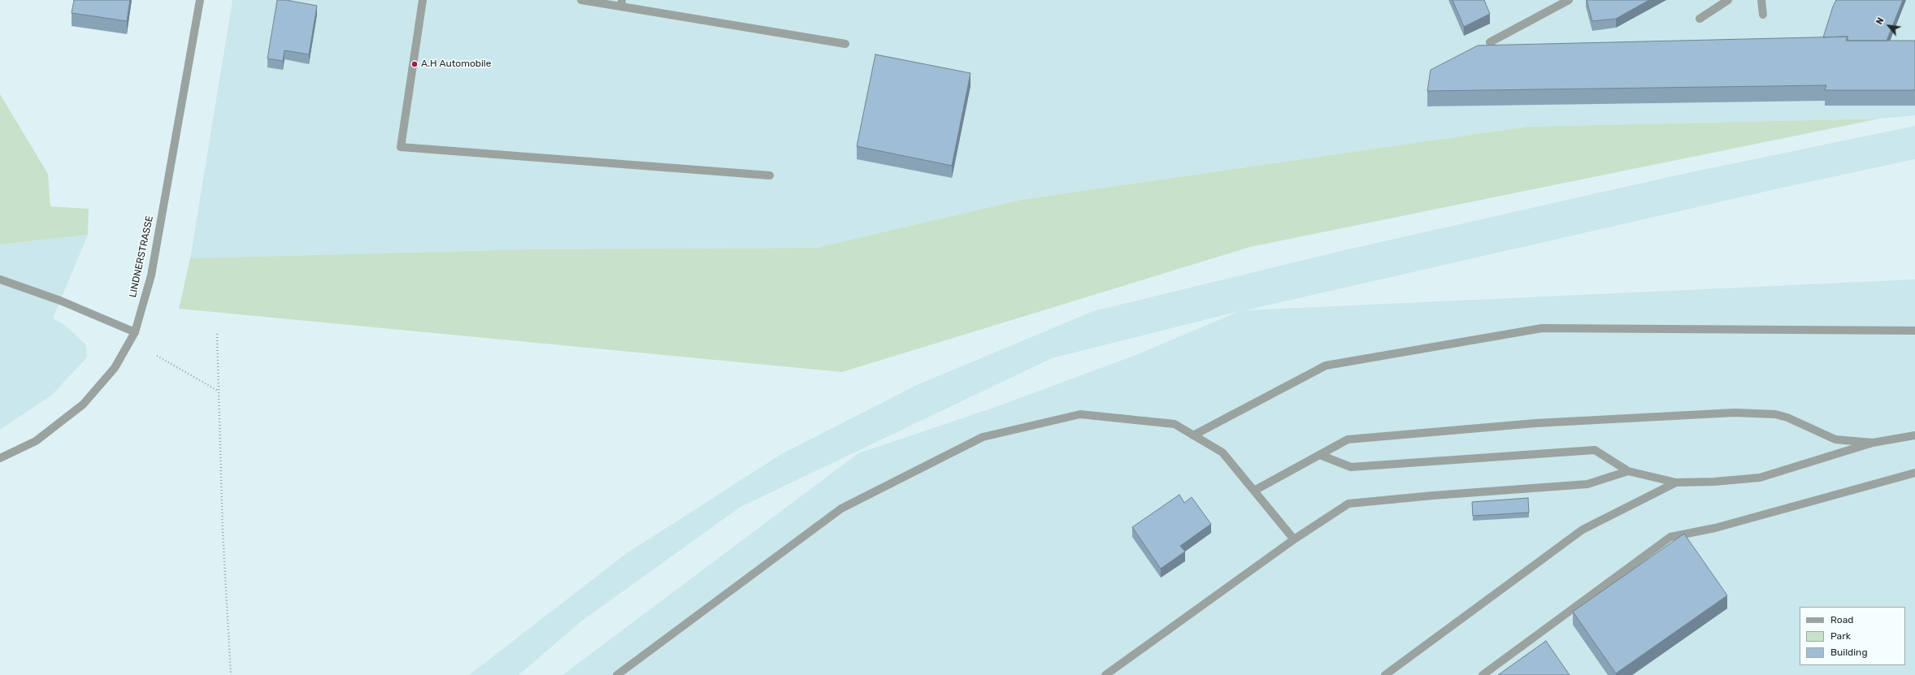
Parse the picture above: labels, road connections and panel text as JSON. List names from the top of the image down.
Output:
{
  "streets": {
    "street": ["LINDNERSTRASSE"]
  },
  "places": ["A.H Automobile"],
  "legend": ["Road", "Park", "Building"],
  "north": "top left"
}
